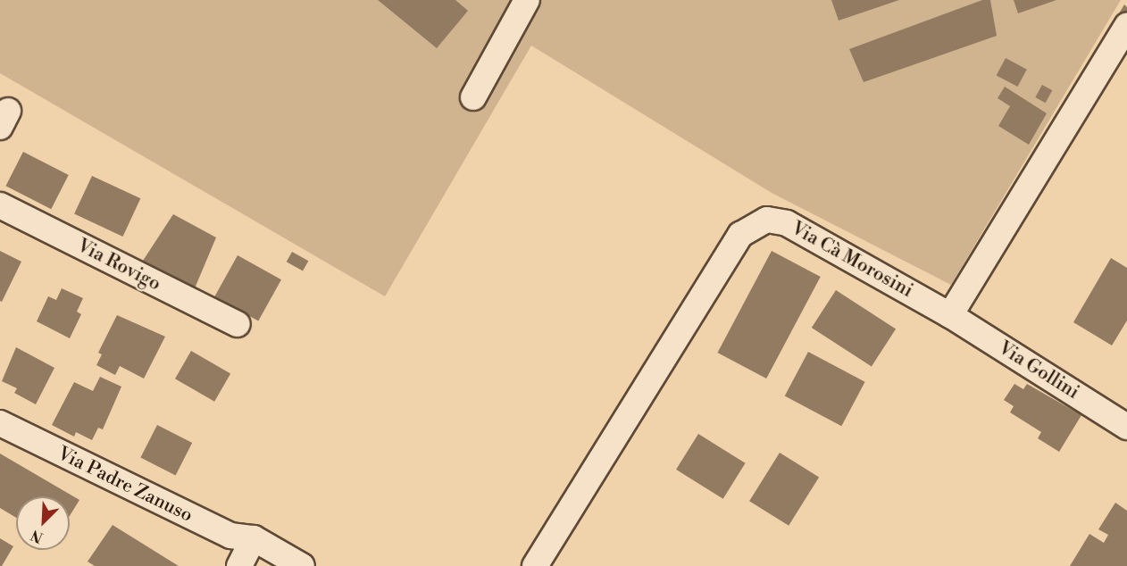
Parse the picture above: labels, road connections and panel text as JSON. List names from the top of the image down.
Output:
{
  "streets": {
    "street": [
      "Via Cà Morosini",
      "Via Rovigo",
      "Via Gollini",
      "Via Padre Zanuso"
    ]
  },
  "crossings": [
    ["Via Cà Morosini", "Via Gollini"]
  ],
  "north": "bottom left"
}
